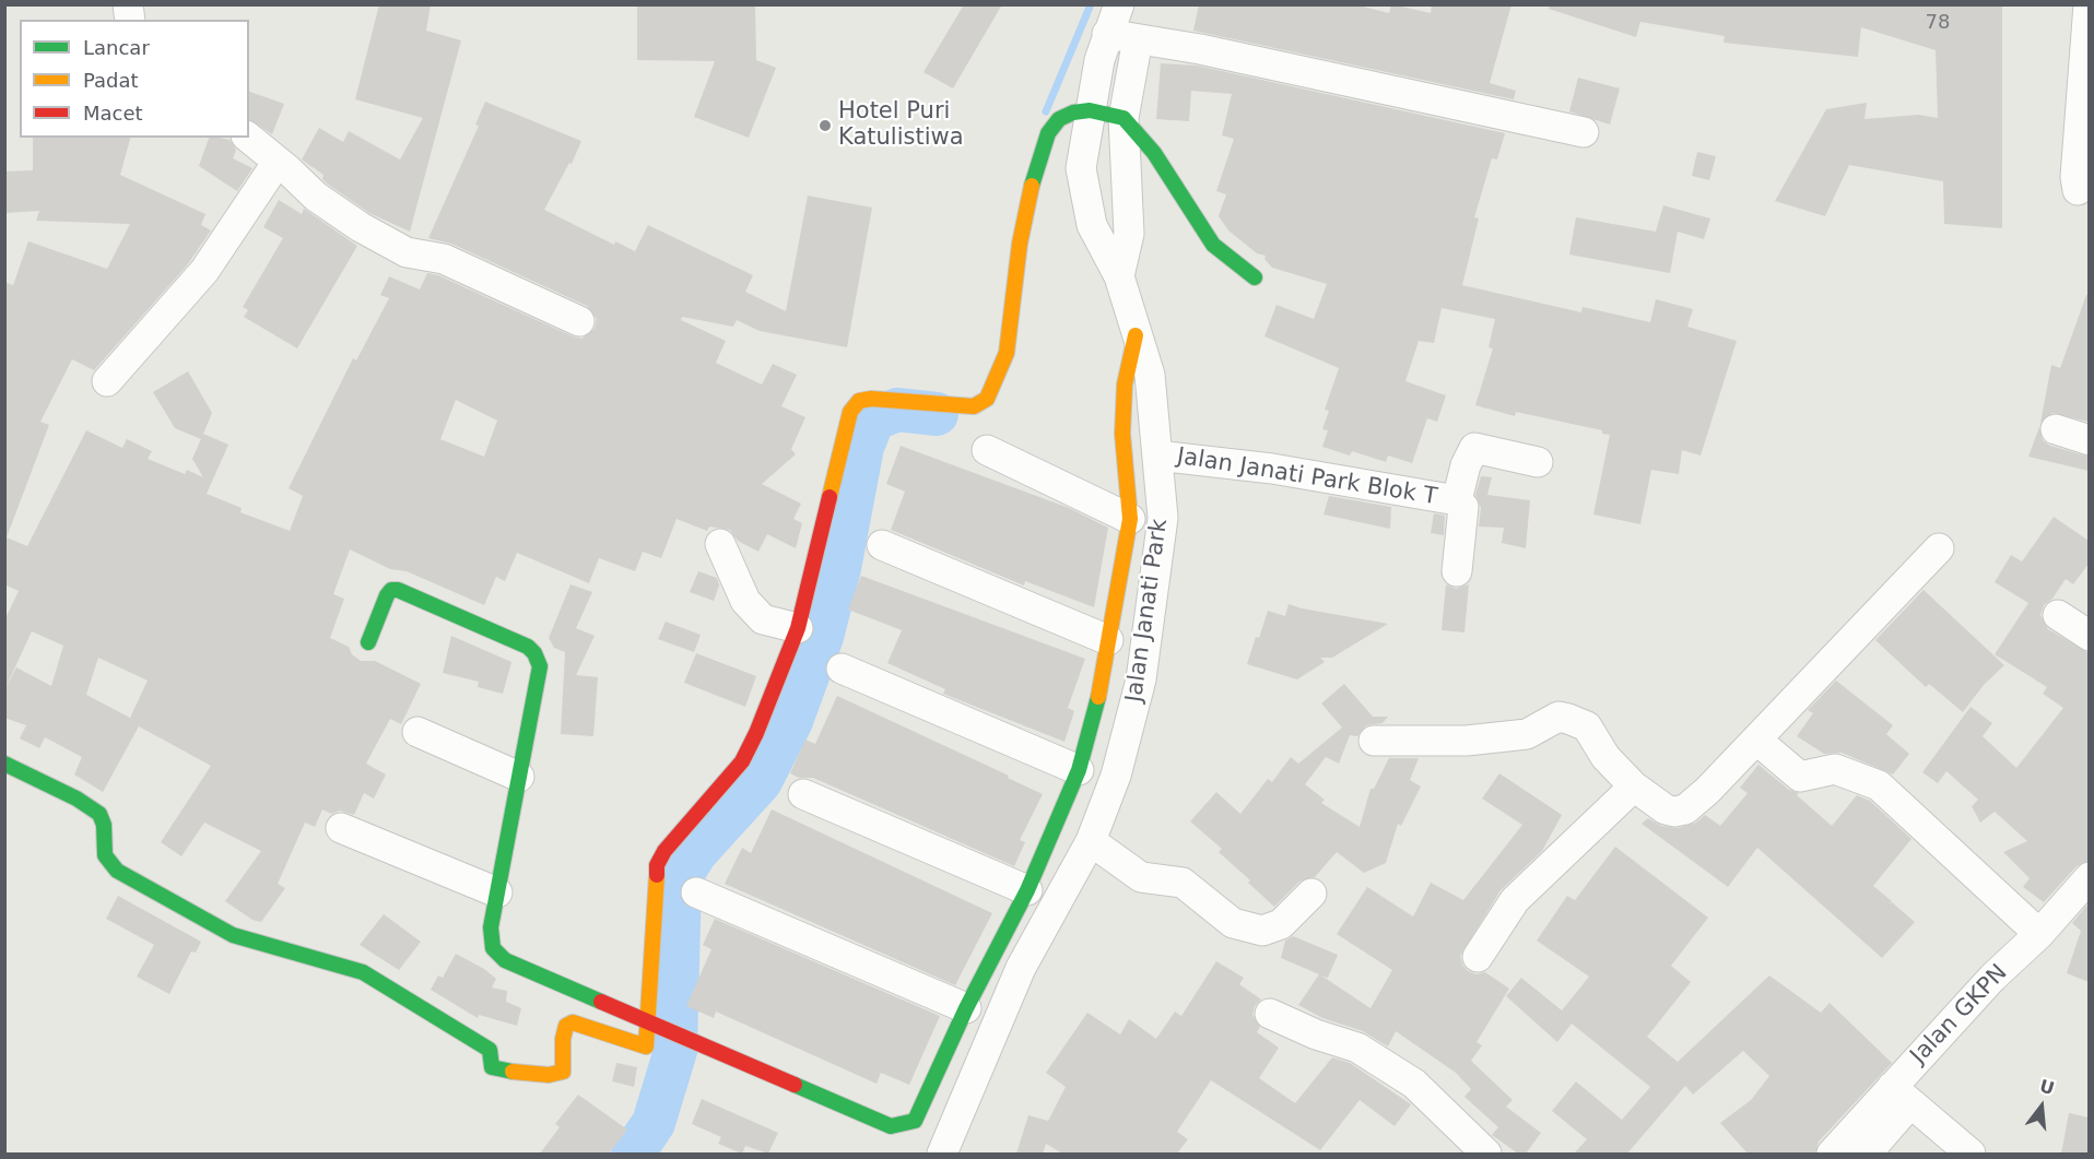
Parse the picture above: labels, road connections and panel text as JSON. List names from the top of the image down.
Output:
{
  "streets": {
    "street": ["Jalan Janati Park Blok T", "Jalan Janati Park", "Jalan GKPN"]
  },
  "crossings": [
    ["Jalan Janati Park Blok T", "Jalan Janati Park"]
  ],
  "places": ["Hotel Puri Katulistiwa"],
  "house_numbers": ["78"],
  "legend": ["Lancar", "Padat", "Macet"],
  "north": "top"
}
